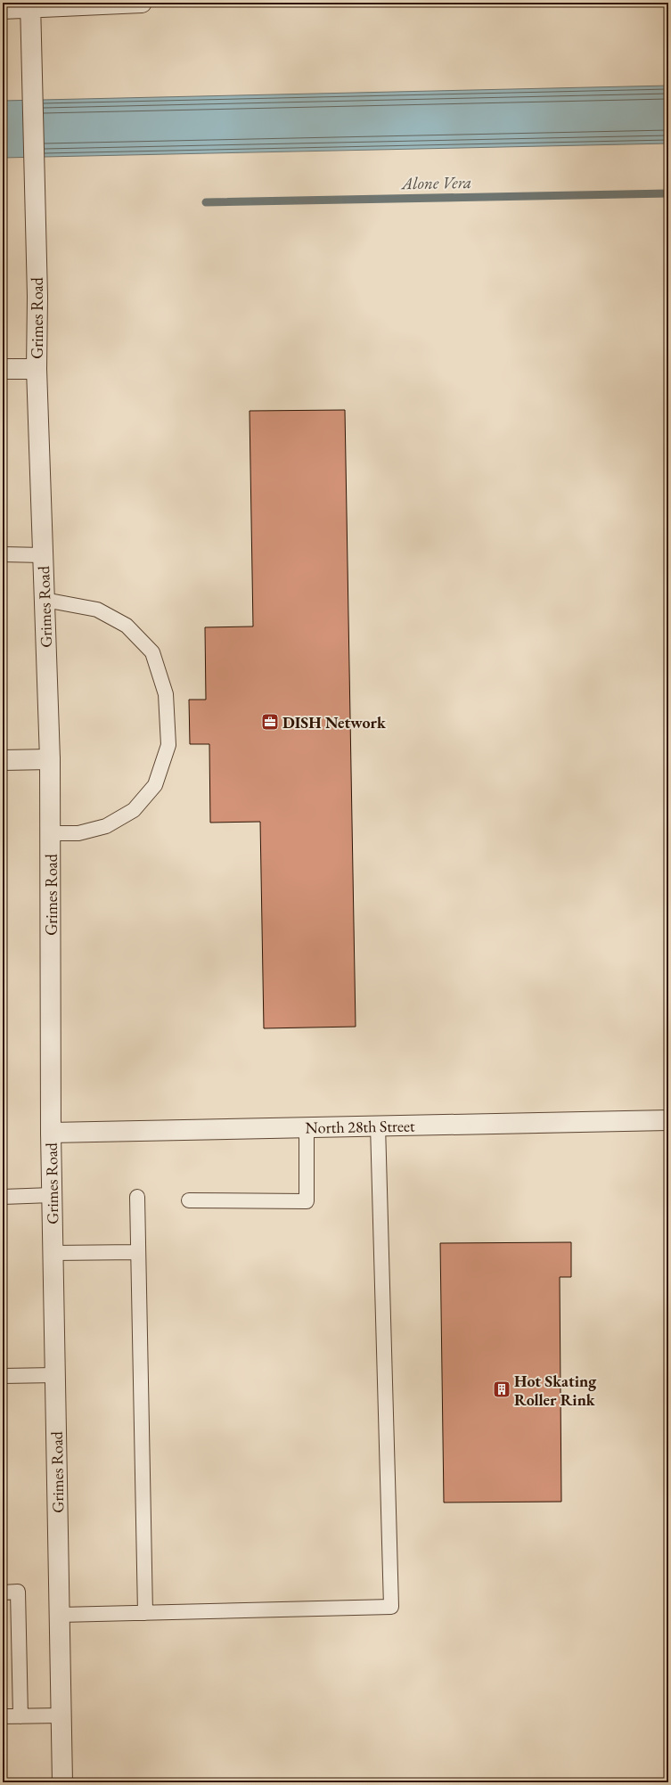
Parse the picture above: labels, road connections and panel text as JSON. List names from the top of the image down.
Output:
{
  "streets": {
    "street": ["Grimes Road", "North 28th Street"]
  },
  "crossings": [
    ["Grimes Road", "North 28th Street"]
  ],
  "water": ["Alone Vera"],
  "places": {
    "office": ["DISH Network"],
    "building": ["Hot Skating Roller Rink"]
  }
}
